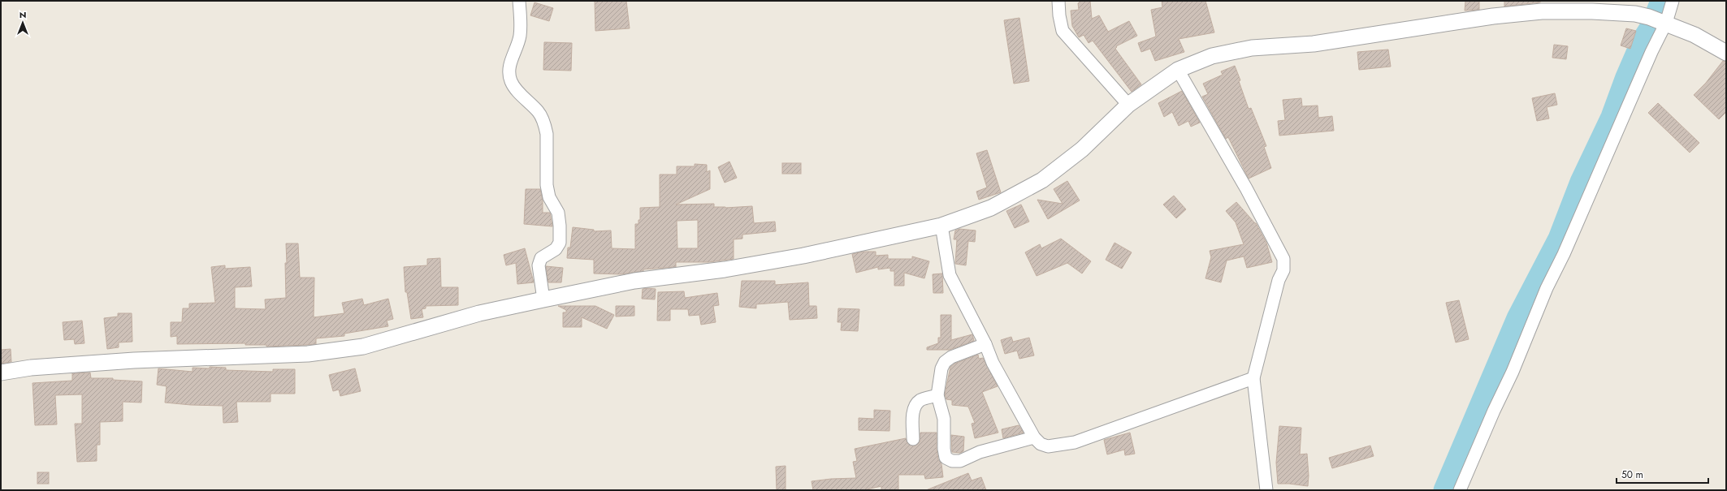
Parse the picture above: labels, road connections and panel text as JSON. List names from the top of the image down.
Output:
{
  "scale_bar": "50 m",
  "north": "top"
}
